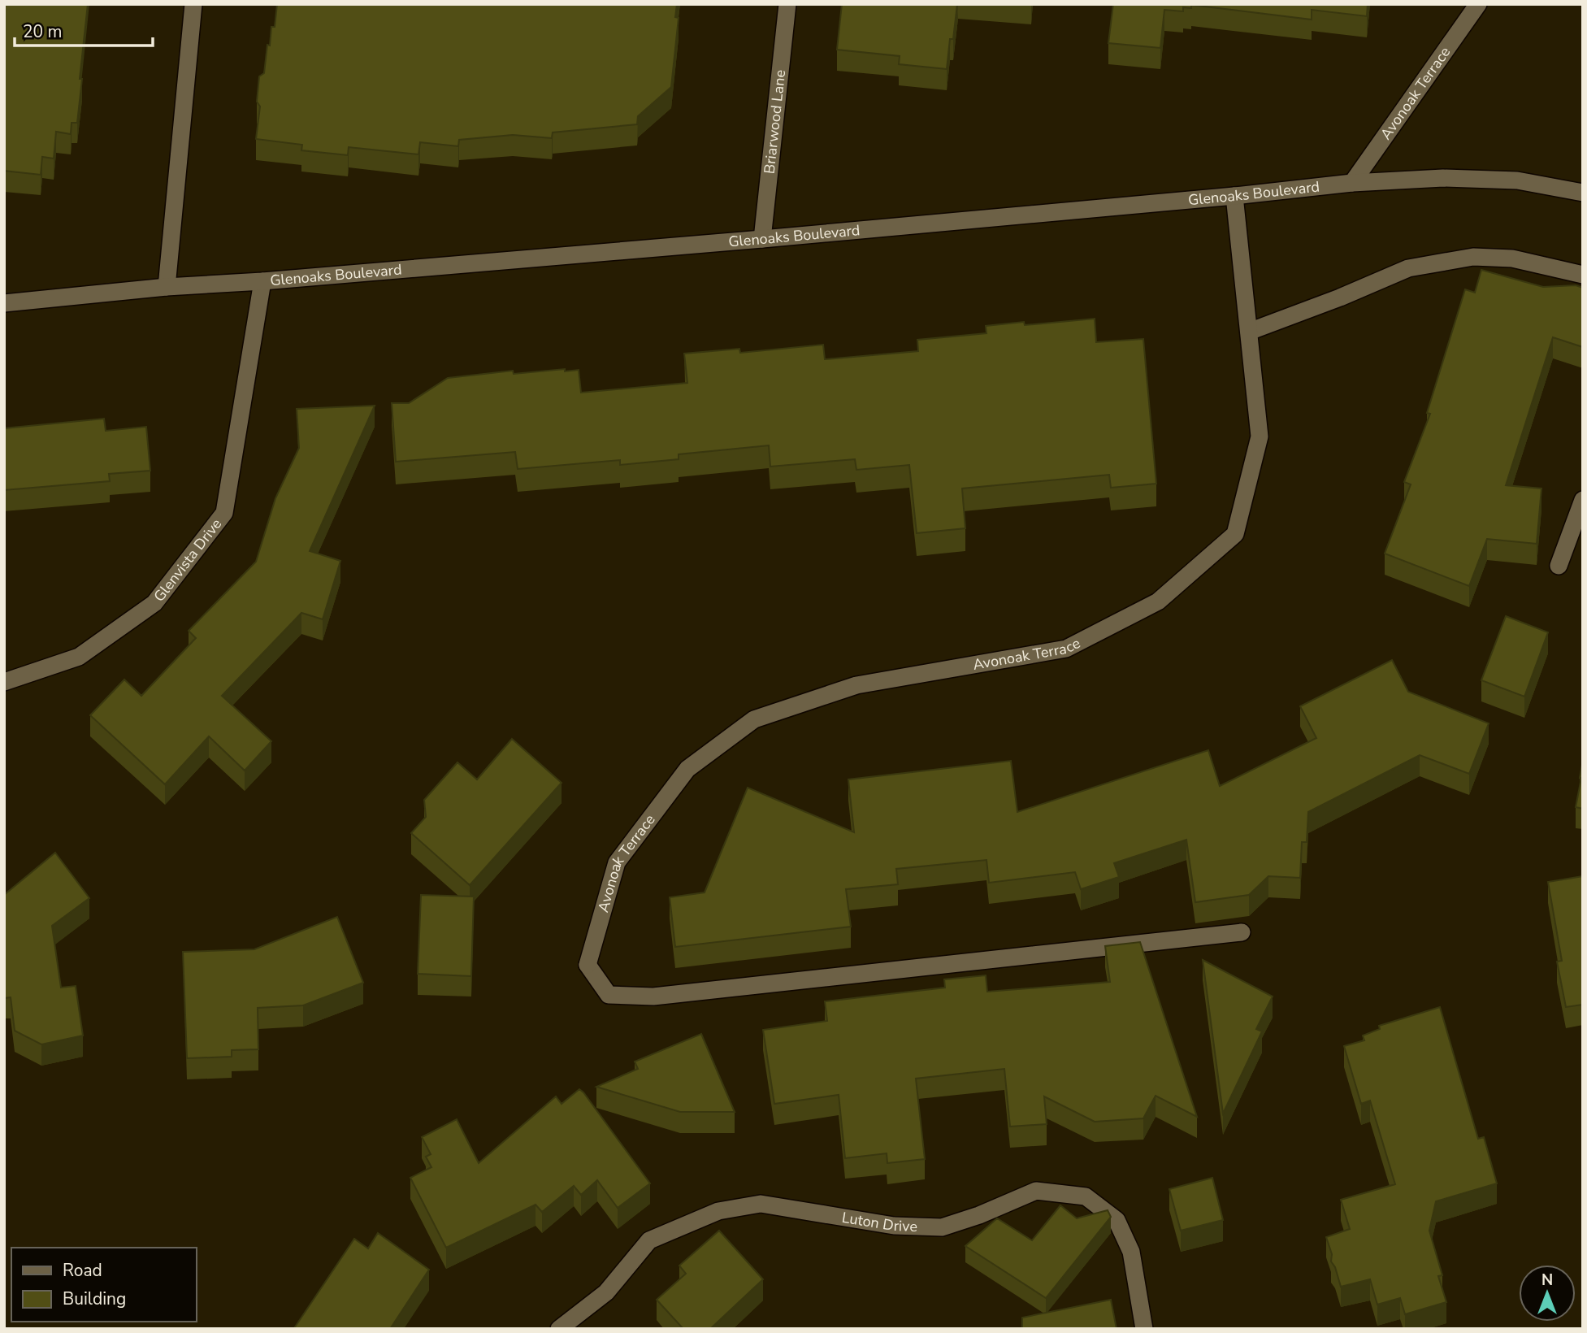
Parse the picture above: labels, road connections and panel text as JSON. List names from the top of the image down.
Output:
{
  "streets": {
    "street": [
      "Avonoak Terrace",
      "Briarwood Lane",
      "Glenoaks Boulevard",
      "Glenvista Drive",
      "Luton Drive"
    ]
  },
  "crossings": [
    ["Avonoak Terrace", "Glenoaks Boulevard"],
    ["Briarwood Lane", "Glenoaks Boulevard"],
    ["Glenoaks Boulevard", "Glenvista Drive"]
  ],
  "legend": ["Road", "Building"],
  "scale_bar": "20 m",
  "north": "top"
}
